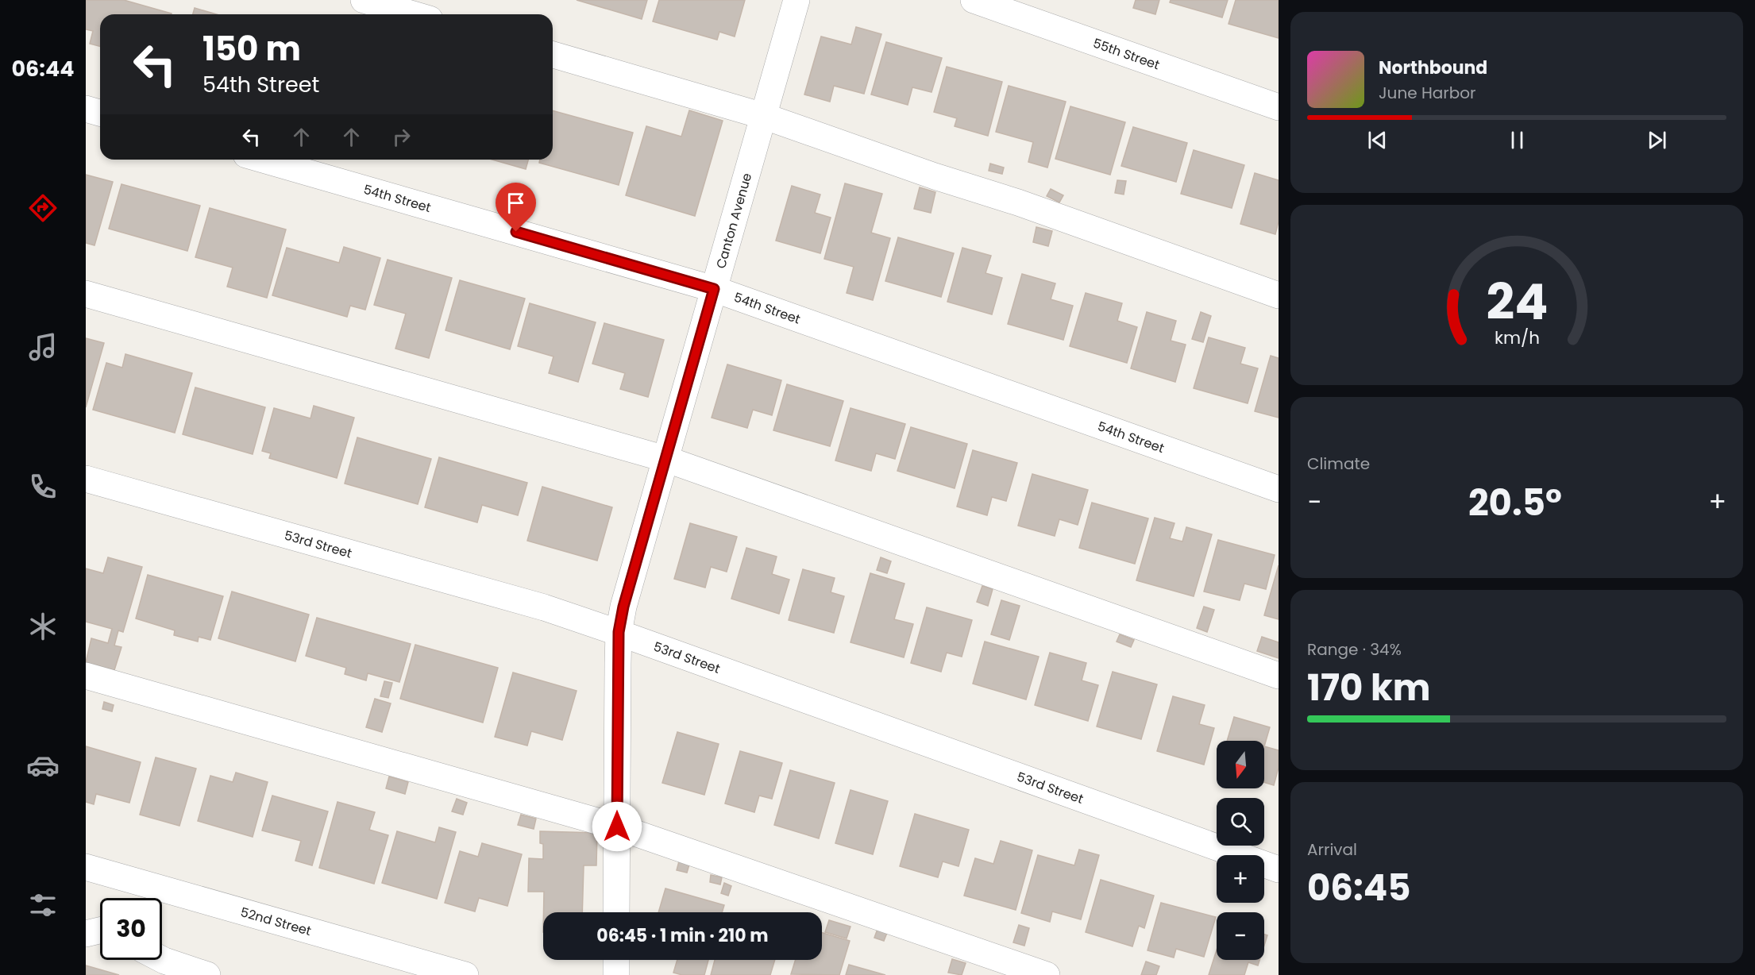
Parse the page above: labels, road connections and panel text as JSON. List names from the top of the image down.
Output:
{
  "streets": {
    "street": [
      "55th Street",
      "54th Street",
      "Canton Avenue",
      "53rd Street",
      "52nd Street"
    ]
  },
  "crossings": [
    ["54th Street", "Canton Avenue"],
    ["Canton Avenue", "53rd Street"]
  ],
  "north": "bottom",
  "page": {
    "tabs": "06:44",
    "turn": ["150 m", "54th Street"],
    "song": ["Northbound", "June Harbor"],
    "tile": [
      "Climate",
      ["Range · 34%", "170 km"],
      ["Arrival", "06:45"]
    ],
    "heat": ["−", "20.5°", "+"],
    "map_buttons": ["+", "−"],
    "limit": "30",
    "trip": "06:45 · 1 min · 210 m",
    "gauge": ["24", "km/h"]
  }
}
